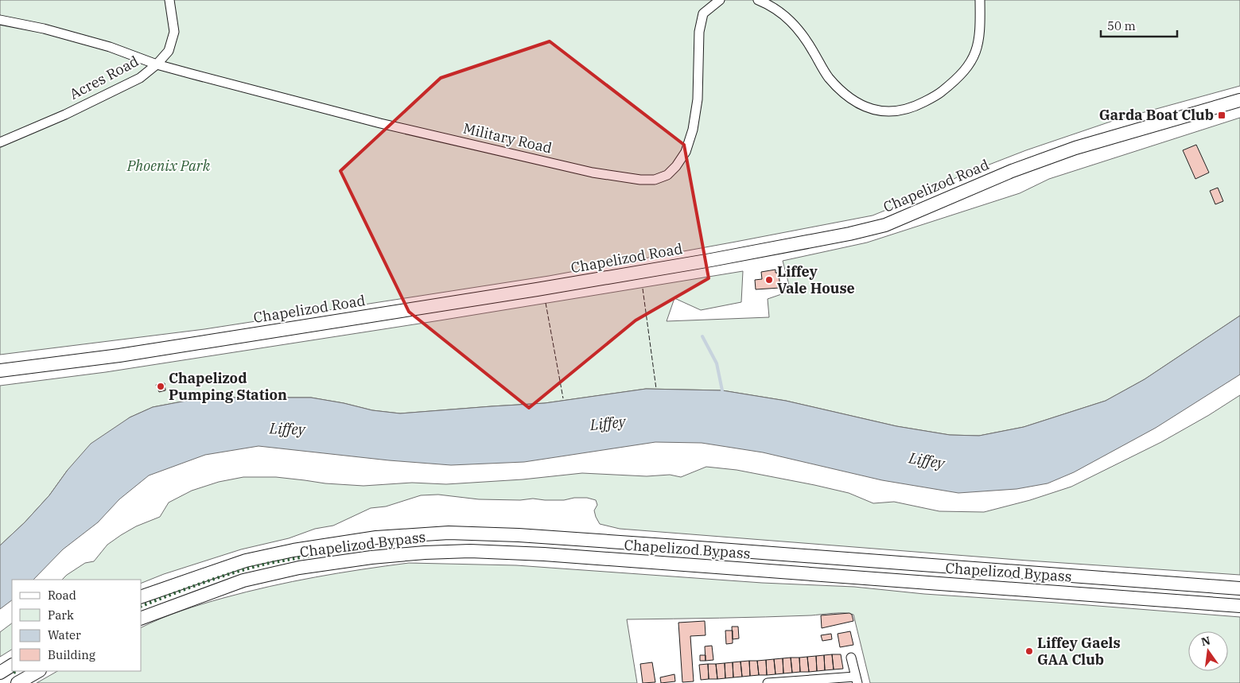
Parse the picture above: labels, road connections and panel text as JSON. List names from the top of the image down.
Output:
{
  "streets": {
    "main road": ["Chapelizod Road", "Chapelizod Bypass"],
    "street": ["Acres Road", "Military Road"]
  },
  "crossings": [
    ["Acres Road", "Military Road"]
  ],
  "water": ["Liffey"],
  "parks": ["Phoenix Park"],
  "places": {
    "transit": ["Garda Boat Club"],
    "other": ["Liffey Vale House", "Chapelizod Pumping Station", "Liffey Gaels GAA Club"]
  },
  "legend": [
    "Road",
    "Park",
    "Water",
    "Building"
  ],
  "scale_bar": "50 m",
  "north": "top"
}
